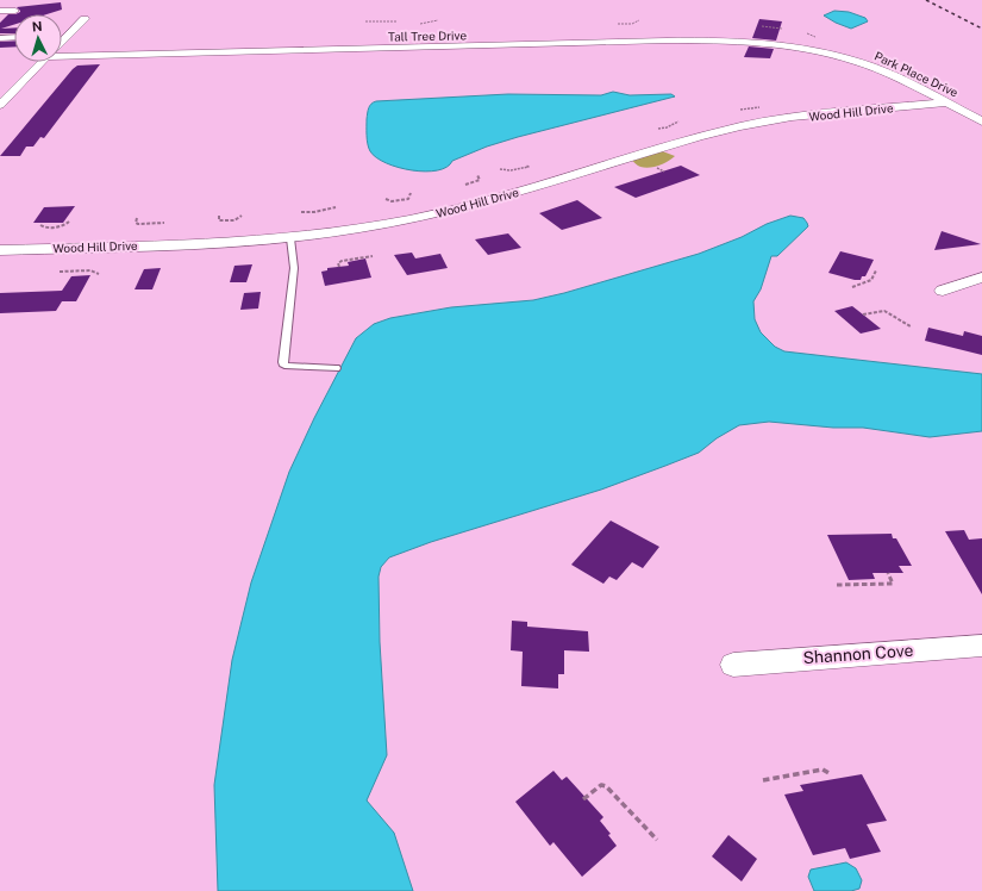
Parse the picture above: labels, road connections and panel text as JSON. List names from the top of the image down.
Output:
{
  "streets": {
    "street": [
      "Tall Tree Drive",
      "Park Place Drive",
      "Wood Hill Drive",
      "Shannon Cove"
    ]
  },
  "crossings": [
    ["Tall Tree Drive", "Park Place Drive"],
    ["Park Place Drive", "Wood Hill Drive"]
  ],
  "north": "top"
}
